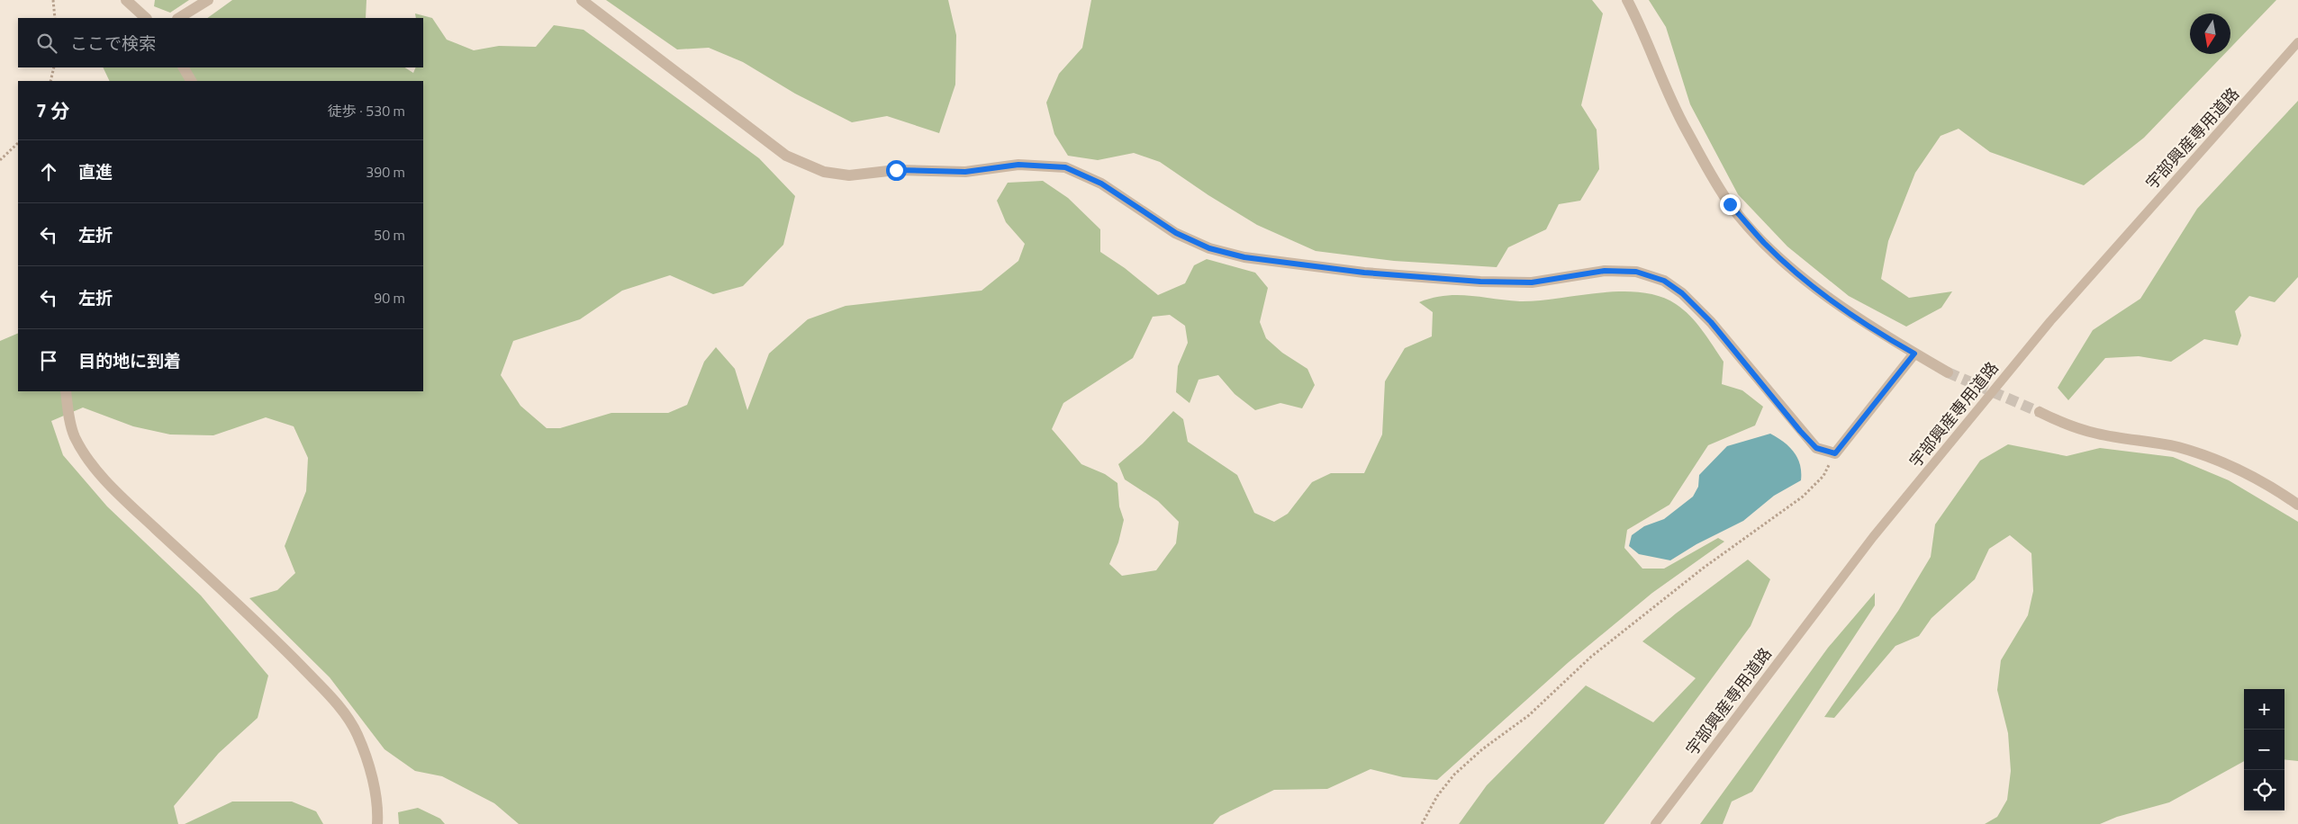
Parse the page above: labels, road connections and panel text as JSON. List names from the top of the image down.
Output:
{
  "streets": {
    "lane": ["宇部興産専用道路"]
  },
  "north": "bottom",
  "page": {
    "search": "ここで検索",
    "heading": ["7 分", "徒歩 · 530 m"],
    "list": [
      ["直進", "390 m"],
      ["左折", "50 m"],
      ["左折", "90 m"],
      "目的地に到着"
    ],
    "map_buttons": ["+", "−"]
  }
}
